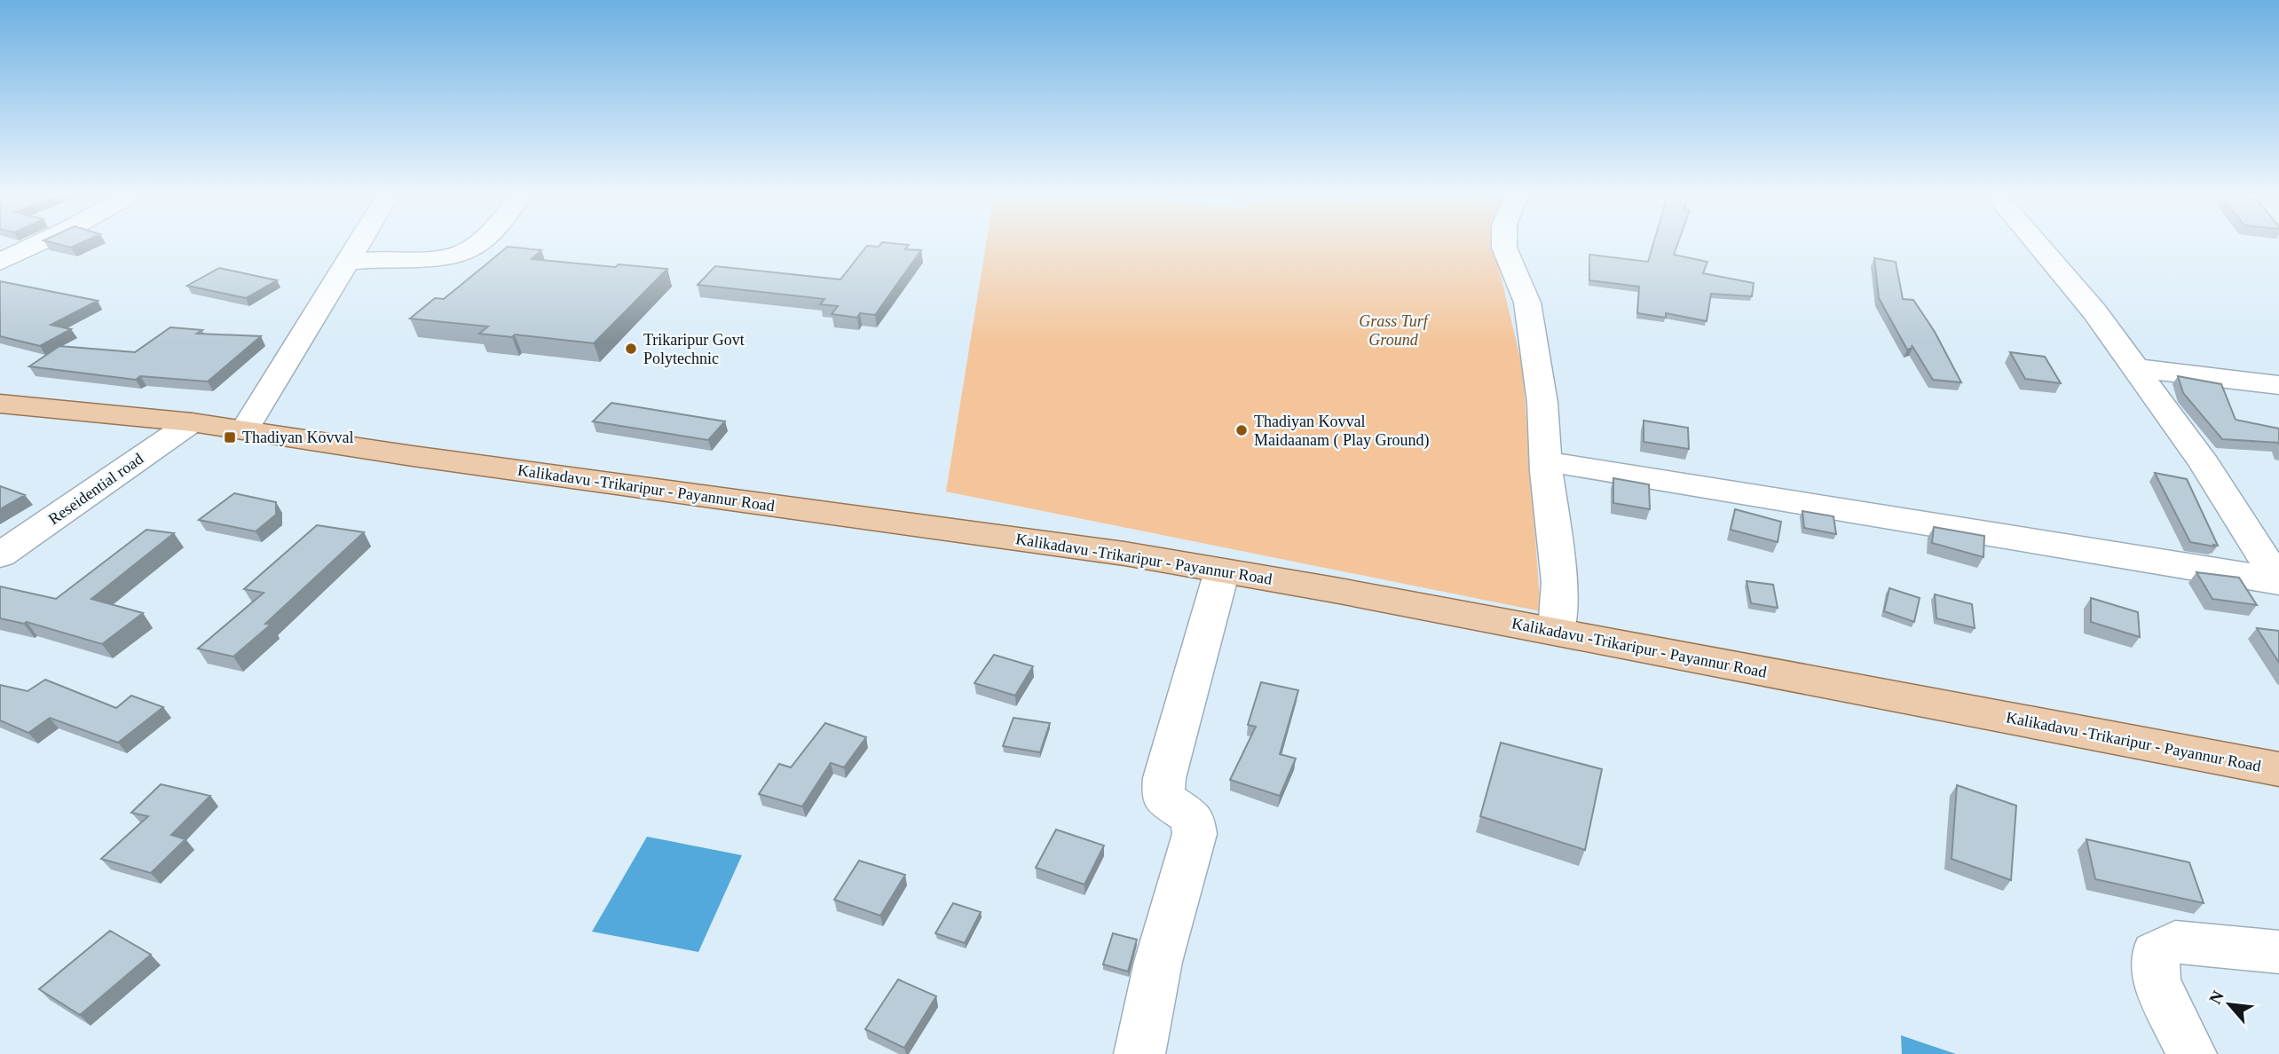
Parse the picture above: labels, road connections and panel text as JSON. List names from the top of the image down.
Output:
{
  "streets": {
    "main road": ["Kalikadavu -Trikaripur - Payannur Road"],
    "street": ["Reseidential road"]
  },
  "crossings": [
    ["Kalikadavu -Trikaripur - Payannur Road", "Reseidential road"]
  ],
  "parks": ["Grass Turf Ground"],
  "places": {
    "other": ["Trikaripur Govt Polytechnic", "Thadiyan Kovval Maidaanam ( Play Ground)"],
    "transit": ["Thadiyan Kovval"]
  },
  "north": "top left"
}
